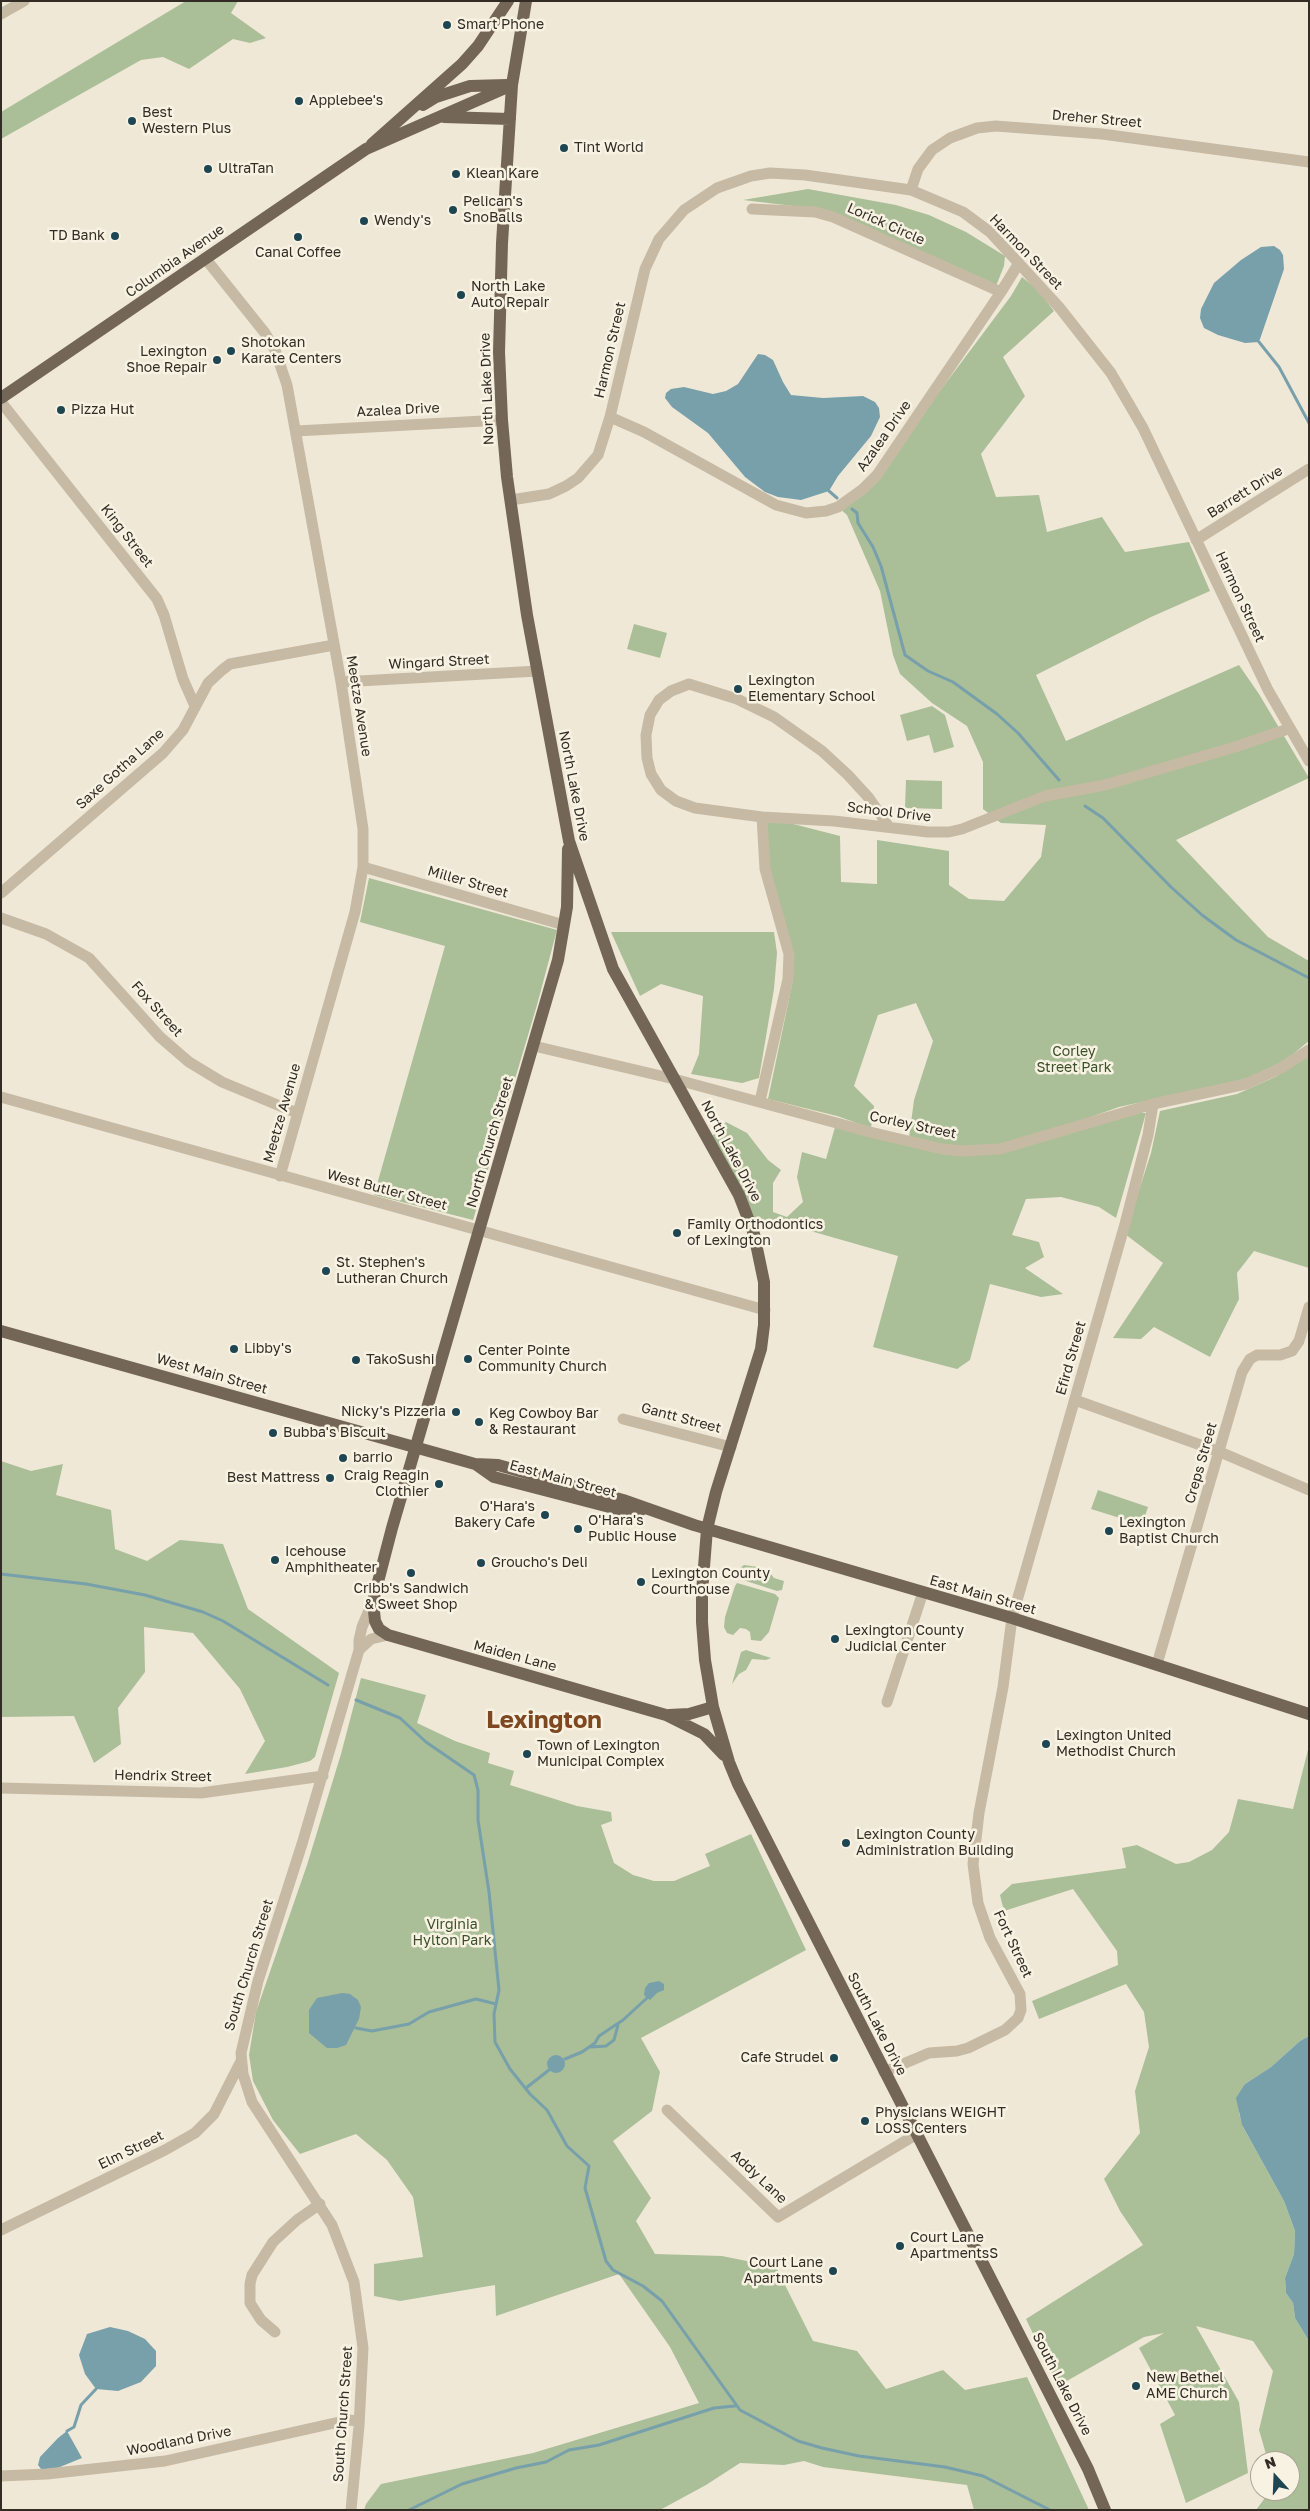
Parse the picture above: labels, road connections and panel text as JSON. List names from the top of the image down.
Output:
{
  "streets": {
    "main road": [
      "Columbia Avenue",
      "North Lake Drive",
      "North Church Street",
      "West Main Street",
      "East Main Street",
      "Maiden Lane",
      "South Church Street",
      "South Lake Drive"
    ],
    "street": [
      "Dreher Street",
      "Lorick Circle",
      "Harmon Street",
      "Azalea Drive",
      "Barrett Drive",
      "King Street",
      "Wingard Street",
      "Meetze Avenue",
      "Saxe Gotha Lane",
      "School Drive",
      "Miller Street",
      "Fox Street",
      "Corley Street",
      "West Butler Street",
      "Efird Street",
      "Gantt Street",
      "Creps Street",
      "Hendrix Street",
      "Fort Street",
      "Elm Street",
      "Addy Lane",
      "Woodland Drive"
    ]
  },
  "crossings": [
    ["Dreher Street", "Harmon Street"],
    ["Lorick Circle", "Azalea Drive"],
    ["Harmon Street", "North Lake Drive"],
    ["Harmon Street", "Azalea Drive"],
    ["Harmon Street", "Barrett Drive"],
    ["Harmon Street", "School Drive"],
    ["Columbia Avenue", "North Lake Drive"],
    ["Columbia Avenue", "Meetze Avenue"],
    ["North Lake Drive", "Azalea Drive"],
    ["North Lake Drive", "Wingard Street"],
    ["North Lake Drive", "Corley Street"],
    ["North Lake Drive", "North Church Street"],
    ["North Lake Drive", "West Butler Street"],
    ["North Lake Drive", "Gantt Street"],
    ["North Lake Drive", "East Main Street"],
    ["North Lake Drive", "South Lake Drive"],
    ["Azalea Drive", "Meetze Avenue"],
    ["King Street", "Saxe Gotha Lane"],
    ["Wingard Street", "Meetze Avenue"],
    ["Meetze Avenue", "Saxe Gotha Lane"],
    ["Meetze Avenue", "Miller Street"],
    ["Meetze Avenue", "Fox Street"],
    ["Meetze Avenue", "West Butler Street"],
    ["Miller Street", "North Church Street"],
    ["Corley Street", "North Church Street"],
    ["Corley Street", "Efird Street"],
    ["North Church Street", "West Butler Street"],
    ["North Church Street", "West Main Street"],
    ["North Church Street", "East Main Street"],
    ["North Church Street", "South Church Street"],
    ["Efird Street", "East Main Street"],
    ["Efird Street", "Fort Street"],
    ["West Main Street", "East Main Street"],
    ["West Main Street", "South Church Street"],
    ["Creps Street", "East Main Street"],
    ["East Main Street", "Fort Street"],
    ["East Main Street", "South Church Street"],
    ["East Main Street", "South Lake Drive"],
    ["Maiden Lane", "South Lake Drive"],
    ["Hendrix Street", "South Church Street"],
    ["Fort Street", "South Lake Drive"],
    ["South Church Street", "Elm Street"],
    ["South Church Street", "Woodland Drive"],
    ["South Lake Drive", "Addy Lane"]
  ],
  "districts": ["Lexington"],
  "parks": ["Corley Street Park", "Virginia Hylton Park"],
  "places": [
    "Smart Phone",
    "Applebee's",
    "Best Western Plus",
    "Tint World",
    "UltraTan",
    "Klean Kare",
    "Pelican's SnoBalls",
    "Wendy's",
    "TD Bank",
    "Canal Coffee",
    "North Lake Auto Repair",
    "Shotokan Karate Centers",
    "Lexington Shoe Repair",
    "Pizza Hut",
    "Lexington Elementary School",
    "Family Orthodontics of Lexington",
    "St. Stephen's Lutheran Church",
    "Libby's",
    "Center Pointe Community Church",
    "TakoSushi",
    "Nicky's Pizzeria",
    "Keg Cowboy Bar & Restaurant",
    "Bubba's Biscuit",
    "barrio",
    "Best Mattress",
    "Craig Reagin Clothier",
    "O'Hara's Bakery Cafe",
    "O'Hara's Public House",
    "Lexington Baptist Church",
    "Icehouse Amphitheater",
    "Groucho's Deli",
    "Cribb's Sandwich & Sweet Shop",
    "Lexington County Courthouse",
    "Lexington County Judicial Center",
    "Lexington United Methodist Church",
    "Town of Lexington Municipal Complex",
    "Lexington County Administration Building",
    "Cafe Strudel",
    "Physicians WEIGHT LOSS Centers",
    "Court Lane ApartmentsS",
    "Court Lane Apartments",
    "New Bethel AME Church"
  ],
  "north": "top"
}
